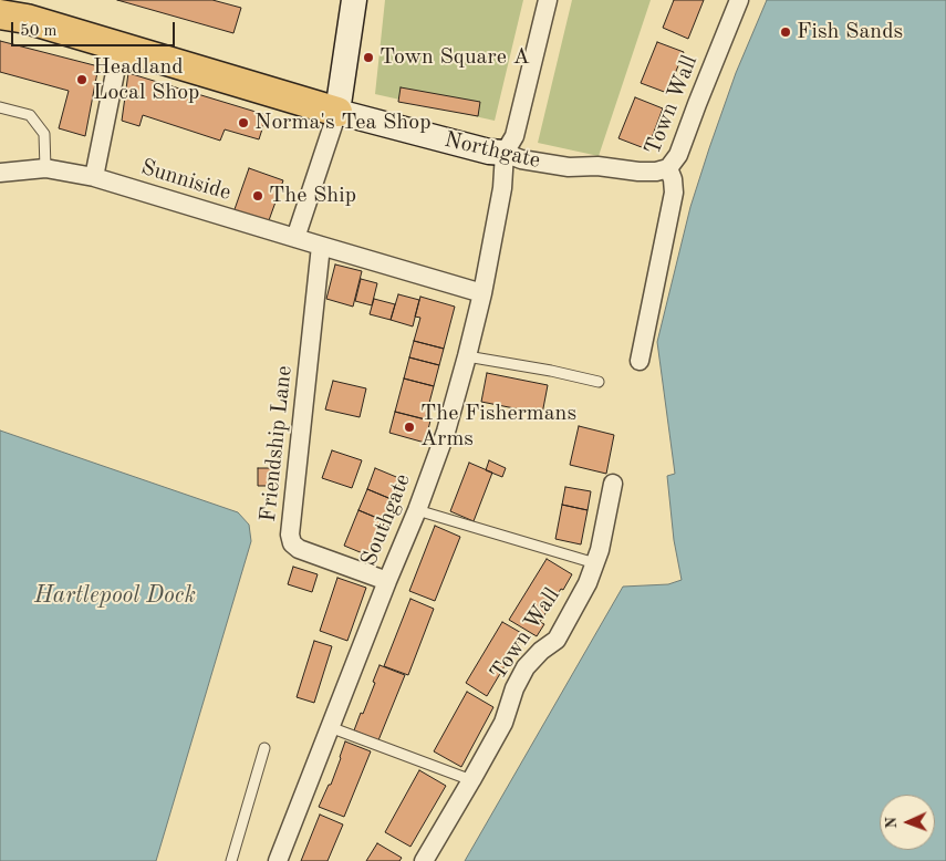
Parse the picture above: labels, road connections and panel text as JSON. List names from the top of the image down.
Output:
{
  "streets": {
    "main road": ["Northgate"],
    "street": [
      "Town Wall",
      "Sunniside",
      "Friendship Lane",
      "Southgate"
    ]
  },
  "crossings": [
    ["Town Wall", "Northgate"],
    ["Northgate", "Southgate"],
    ["Sunniside", "Friendship Lane"],
    ["Sunniside", "Southgate"],
    ["Friendship Lane", "Southgate"]
  ],
  "water": ["Hartlepool Dock"],
  "places": [
    "Fish Sands",
    "Town Square A",
    "Headland Local Shop",
    "Norma's Tea Shop",
    "The Ship",
    "The Fishermans Arms"
  ],
  "scale_bar": "50 m",
  "north": "left"
}
